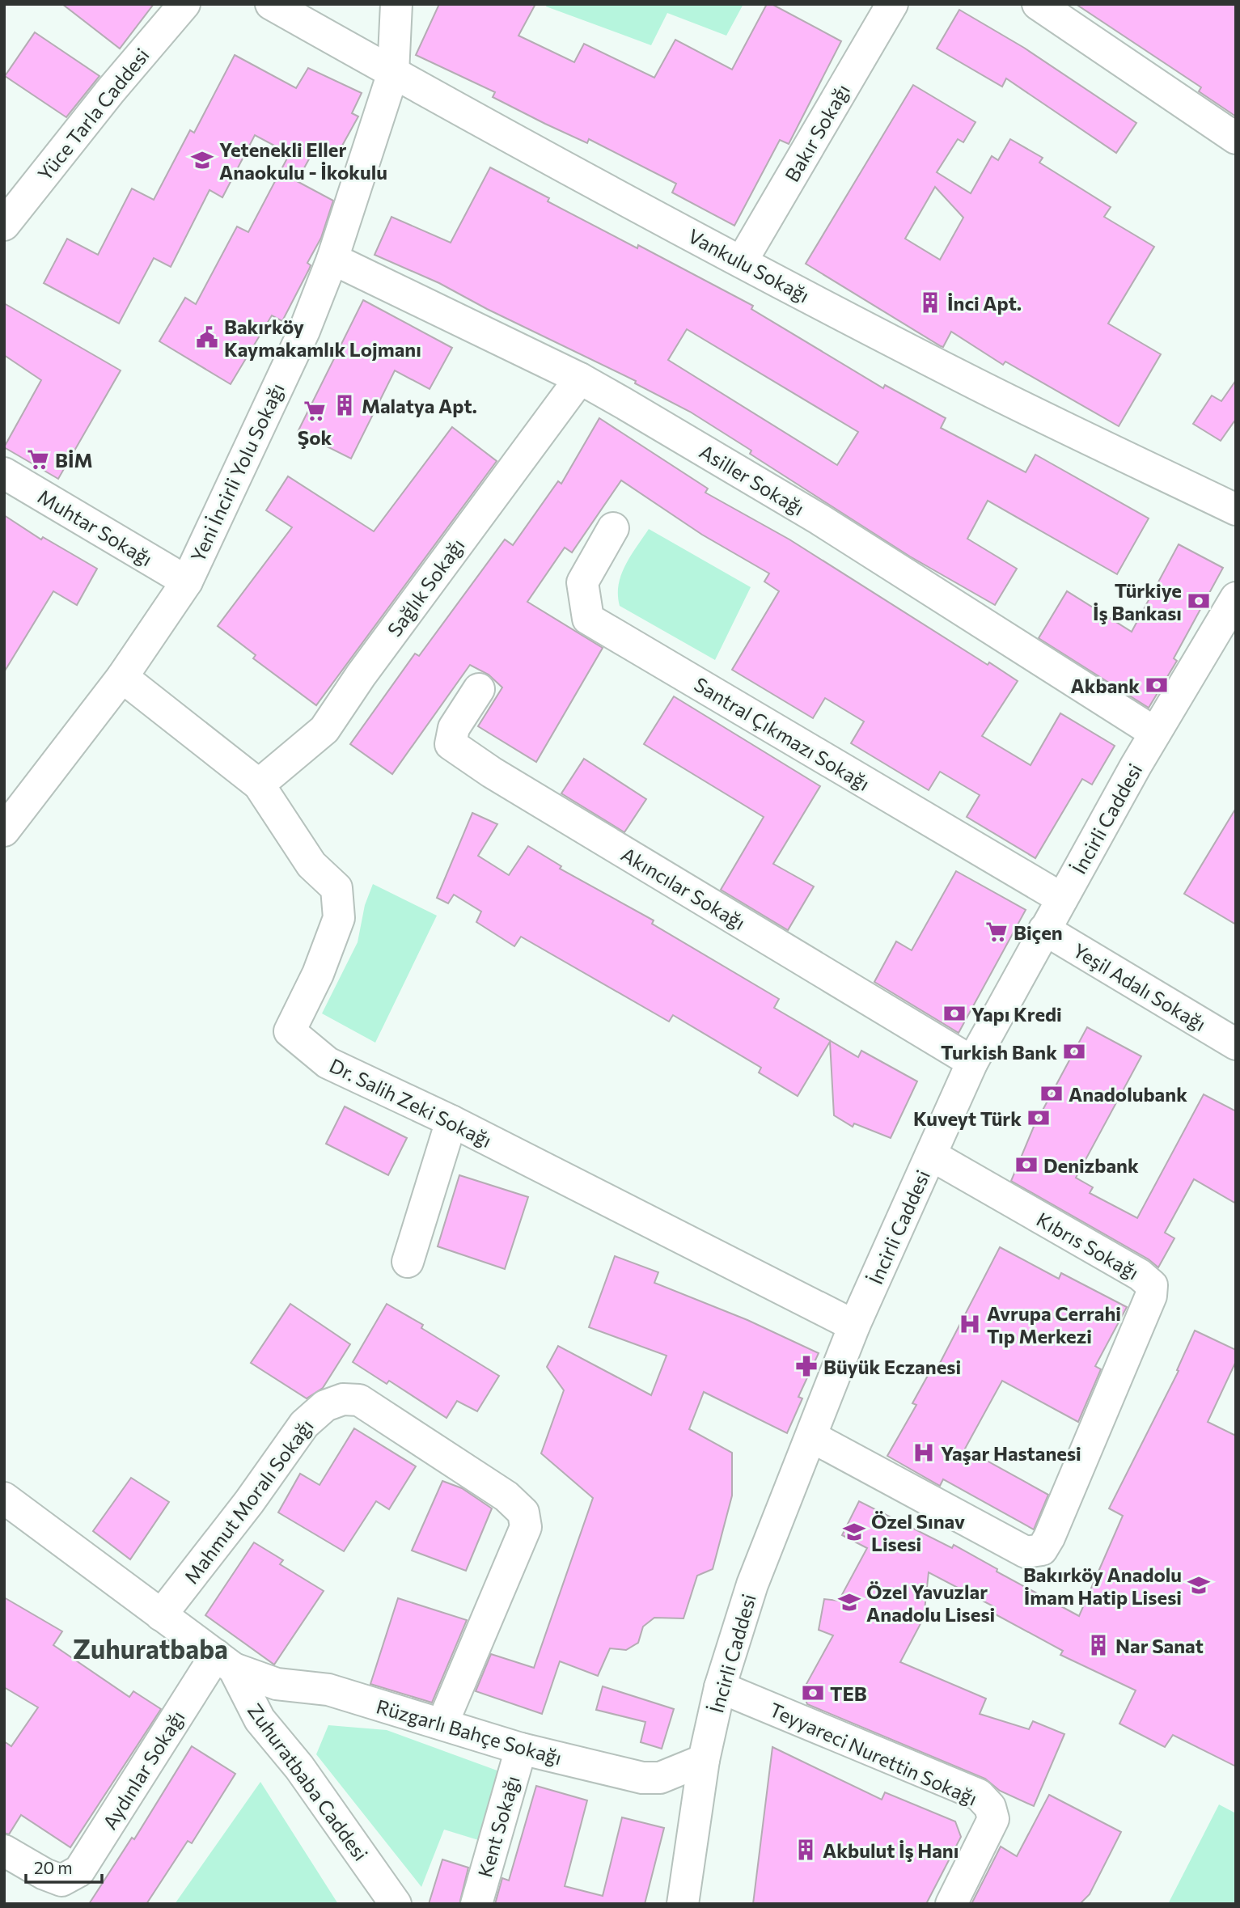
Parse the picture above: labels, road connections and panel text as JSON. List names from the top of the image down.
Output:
{
  "streets": {
    "street": [
      "Yüce Tarla Caddesi",
      "Bakır Sokağı",
      "Vankulu Sokağı",
      "Yeni İncirli Yolu Sokağı",
      "Asiller Sokağı",
      "Muhtar Sokağı",
      "Sağlık Sokağı",
      "Santral Çıkmazı Sokağı",
      "İncirli Caddesi",
      "Akıncılar Sokağı",
      "Yeşil Adalı Sokağı",
      "Dr. Salih Zeki Sokağı",
      "Kıbrıs Sokağı",
      "Mahmut Moralı Sokağı",
      "Rüzgarlı Bahçe Sokağı",
      "Teyyareci Nurettin Sokağı",
      "Aydınlar Sokağı",
      "Zuhuratbaba Caddesi",
      "Kent Sokağı"
    ]
  },
  "crossings": [
    ["Bakır Sokağı", "Vankulu Sokağı"],
    ["Vankulu Sokağı", "Yeni İncirli Yolu Sokağı"],
    ["Yeni İncirli Yolu Sokağı", "Asiller Sokağı"],
    ["Yeni İncirli Yolu Sokağı", "Muhtar Sokağı"],
    ["Yeni İncirli Yolu Sokağı", "Dr. Salih Zeki Sokağı"],
    ["Asiller Sokağı", "Sağlık Sokağı"],
    ["Asiller Sokağı", "İncirli Caddesi"],
    ["Sağlık Sokağı", "Dr. Salih Zeki Sokağı"],
    ["Santral Çıkmazı Sokağı", "İncirli Caddesi"],
    ["İncirli Caddesi", "Akıncılar Sokağı"],
    ["İncirli Caddesi", "Yeşil Adalı Sokağı"],
    ["İncirli Caddesi", "Dr. Salih Zeki Sokağı"],
    ["İncirli Caddesi", "Kıbrıs Sokağı"],
    ["İncirli Caddesi", "Rüzgarlı Bahçe Sokağı"],
    ["İncirli Caddesi", "Teyyareci Nurettin Sokağı"],
    ["Mahmut Moralı Sokağı", "Rüzgarlı Bahçe Sokağı"],
    ["Mahmut Moralı Sokağı", "Zuhuratbaba Caddesi"],
    ["Rüzgarlı Bahçe Sokağı", "Aydınlar Sokağı"],
    ["Rüzgarlı Bahçe Sokağı", "Zuhuratbaba Caddesi"],
    ["Rüzgarlı Bahçe Sokağı", "Kent Sokağı"],
    ["Aydınlar Sokağı", "Zuhuratbaba Caddesi"]
  ],
  "districts": ["Zuhuratbaba"],
  "places": {
    "school or university": [
      "Yetenekli Eller Anaokulu - İkokulu",
      "Özel Sınav Lisesi",
      "Bakırköy Anadolu İmam Hatip Lisesi",
      "Özel Yavuzlar Anadolu Lisesi"
    ],
    "building": [
      "İnci Apt.",
      "Malatya Apt.",
      "Nar Sanat",
      "Akbulut İş Hanı"
    ],
    "public building": ["Bakırköy Kaymakamlık Lojmanı"],
    "supermarket": ["Şok", "BİM", "Biçen"],
    "bank": [
      "Türkiye İş Bankası",
      "Akbank",
      "Yapı Kredi",
      "Turkish Bank",
      "Anadolubank",
      "Kuveyt Türk",
      "Denizbank",
      "TEB"
    ],
    "hospital": ["Avrupa Cerrahi Tıp Merkezi", "Yaşar Hastanesi"],
    "pharmacy": ["Büyük Eczanesi"]
  },
  "scale_bar": "20 m"
}
